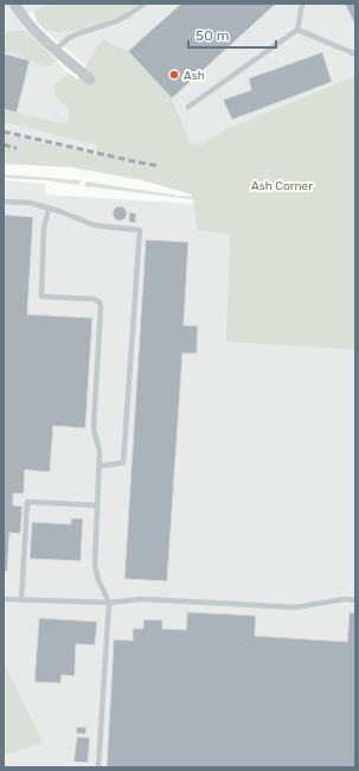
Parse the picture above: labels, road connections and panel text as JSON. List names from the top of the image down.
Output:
{
  "parks": ["Ash Corner"],
  "places": ["Ash"],
  "scale_bar": "50 m"
}
